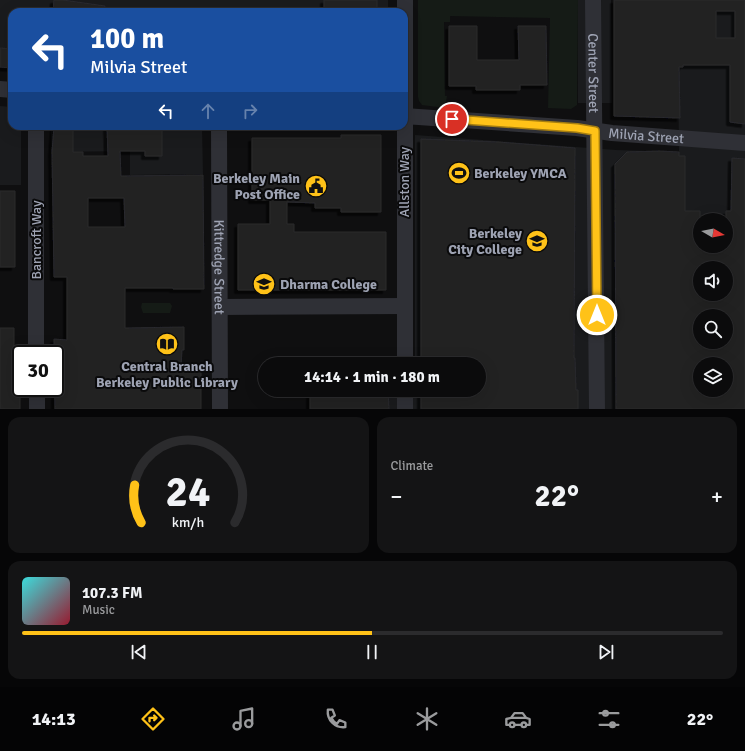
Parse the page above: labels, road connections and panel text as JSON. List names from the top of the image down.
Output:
{
  "streets": {
    "street": [
      "Center Street",
      "Milvia Street",
      "Allston Way",
      "Bancroft Way",
      "Kittredge Street"
    ]
  },
  "crossings": [
    ["Center Street", "Milvia Street"]
  ],
  "places": {
    "sports": ["Berkeley YMCA"],
    "public building": ["Berkeley Main Post Office"],
    "school or university": ["Berkeley City College", "Dharma College"],
    "library": ["Central Branch Berkeley Public Library"]
  },
  "north": "right",
  "page": {
    "turn": ["100 m", "Milvia Street"],
    "limit": "30",
    "trip": "14:14 · 1 min · 180 m",
    "tile": "Climate",
    "heat": ["−", "22°", "+"],
    "song": ["107.3 FM", "Music"],
    "tabs": ["14:13", "22°"],
    "gauge": ["24", "km/h"]
  }
}
